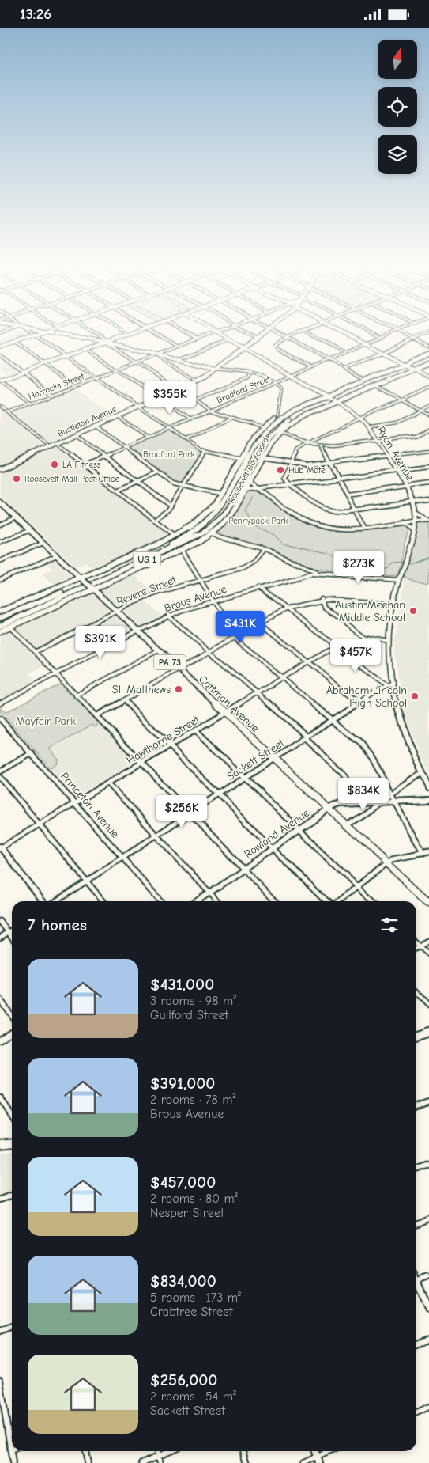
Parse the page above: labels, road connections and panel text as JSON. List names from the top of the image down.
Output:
{
  "streets": {
    "highway": ["Roosevelt Boulevard", "US 1"],
    "main road": ["Bustleton Avenue", "PA 73", "Cottman Avenue"],
    "street": [
      "Horrocks Street",
      "Bradford Street",
      "Ryan Avenue",
      "Revere Street",
      "Brous Avenue",
      "Hawthorne Street",
      "Sackett Street",
      "Princeton Avenue",
      "Rowland Avenue"
    ]
  },
  "crossings": [
    ["Bradford Street", "Ryan Avenue"],
    ["Bustleton Avenue", "Ryan Avenue"],
    ["Ryan Avenue", "Roosevelt Boulevard"],
    ["Roosevelt Boulevard", "Cottman Avenue"],
    ["Revere Street", "Cottman Avenue"],
    ["Brous Avenue", "Cottman Avenue"],
    ["Cottman Avenue", "Hawthorne Street"],
    ["Cottman Avenue", "Sackett Street"],
    ["Cottman Avenue", "Rowland Avenue"],
    ["Hawthorne Street", "Princeton Avenue"],
    ["Sackett Street", "Princeton Avenue"]
  ],
  "parks": ["Bradford Park", "Pennypack Park", "Mayfair Park"],
  "places": [
    "LA Fitness",
    "Hub Motel",
    "Roosevelt Mall Post Office",
    "Austin Meehan Middle School",
    "St. Matthews",
    "Abraham Lincoln High School"
  ],
  "north": "top",
  "page": {
    "status": "13:26",
    "price": [
      "$355K",
      "$273K",
      "$431K",
      "$391K",
      "$457K",
      "$834K",
      "$256K"
    ],
    "heading": "7 homes",
    "list": [
      {
        "name": "$431,000",
        "note": "3 rooms · 98 m² · Guilford Street"
      },
      {
        "name": "$391,000",
        "note": "2 rooms · 78 m² · Brous Avenue"
      },
      {
        "name": "$457,000",
        "note": "2 rooms · 80 m² · Nesper Street"
      },
      {
        "name": "$834,000",
        "note": "5 rooms · 173 m² · Crabtree Street"
      },
      {
        "name": "$256,000",
        "note": "2 rooms · 54 m² · Sackett Street"
      }
    ]
  }
}
